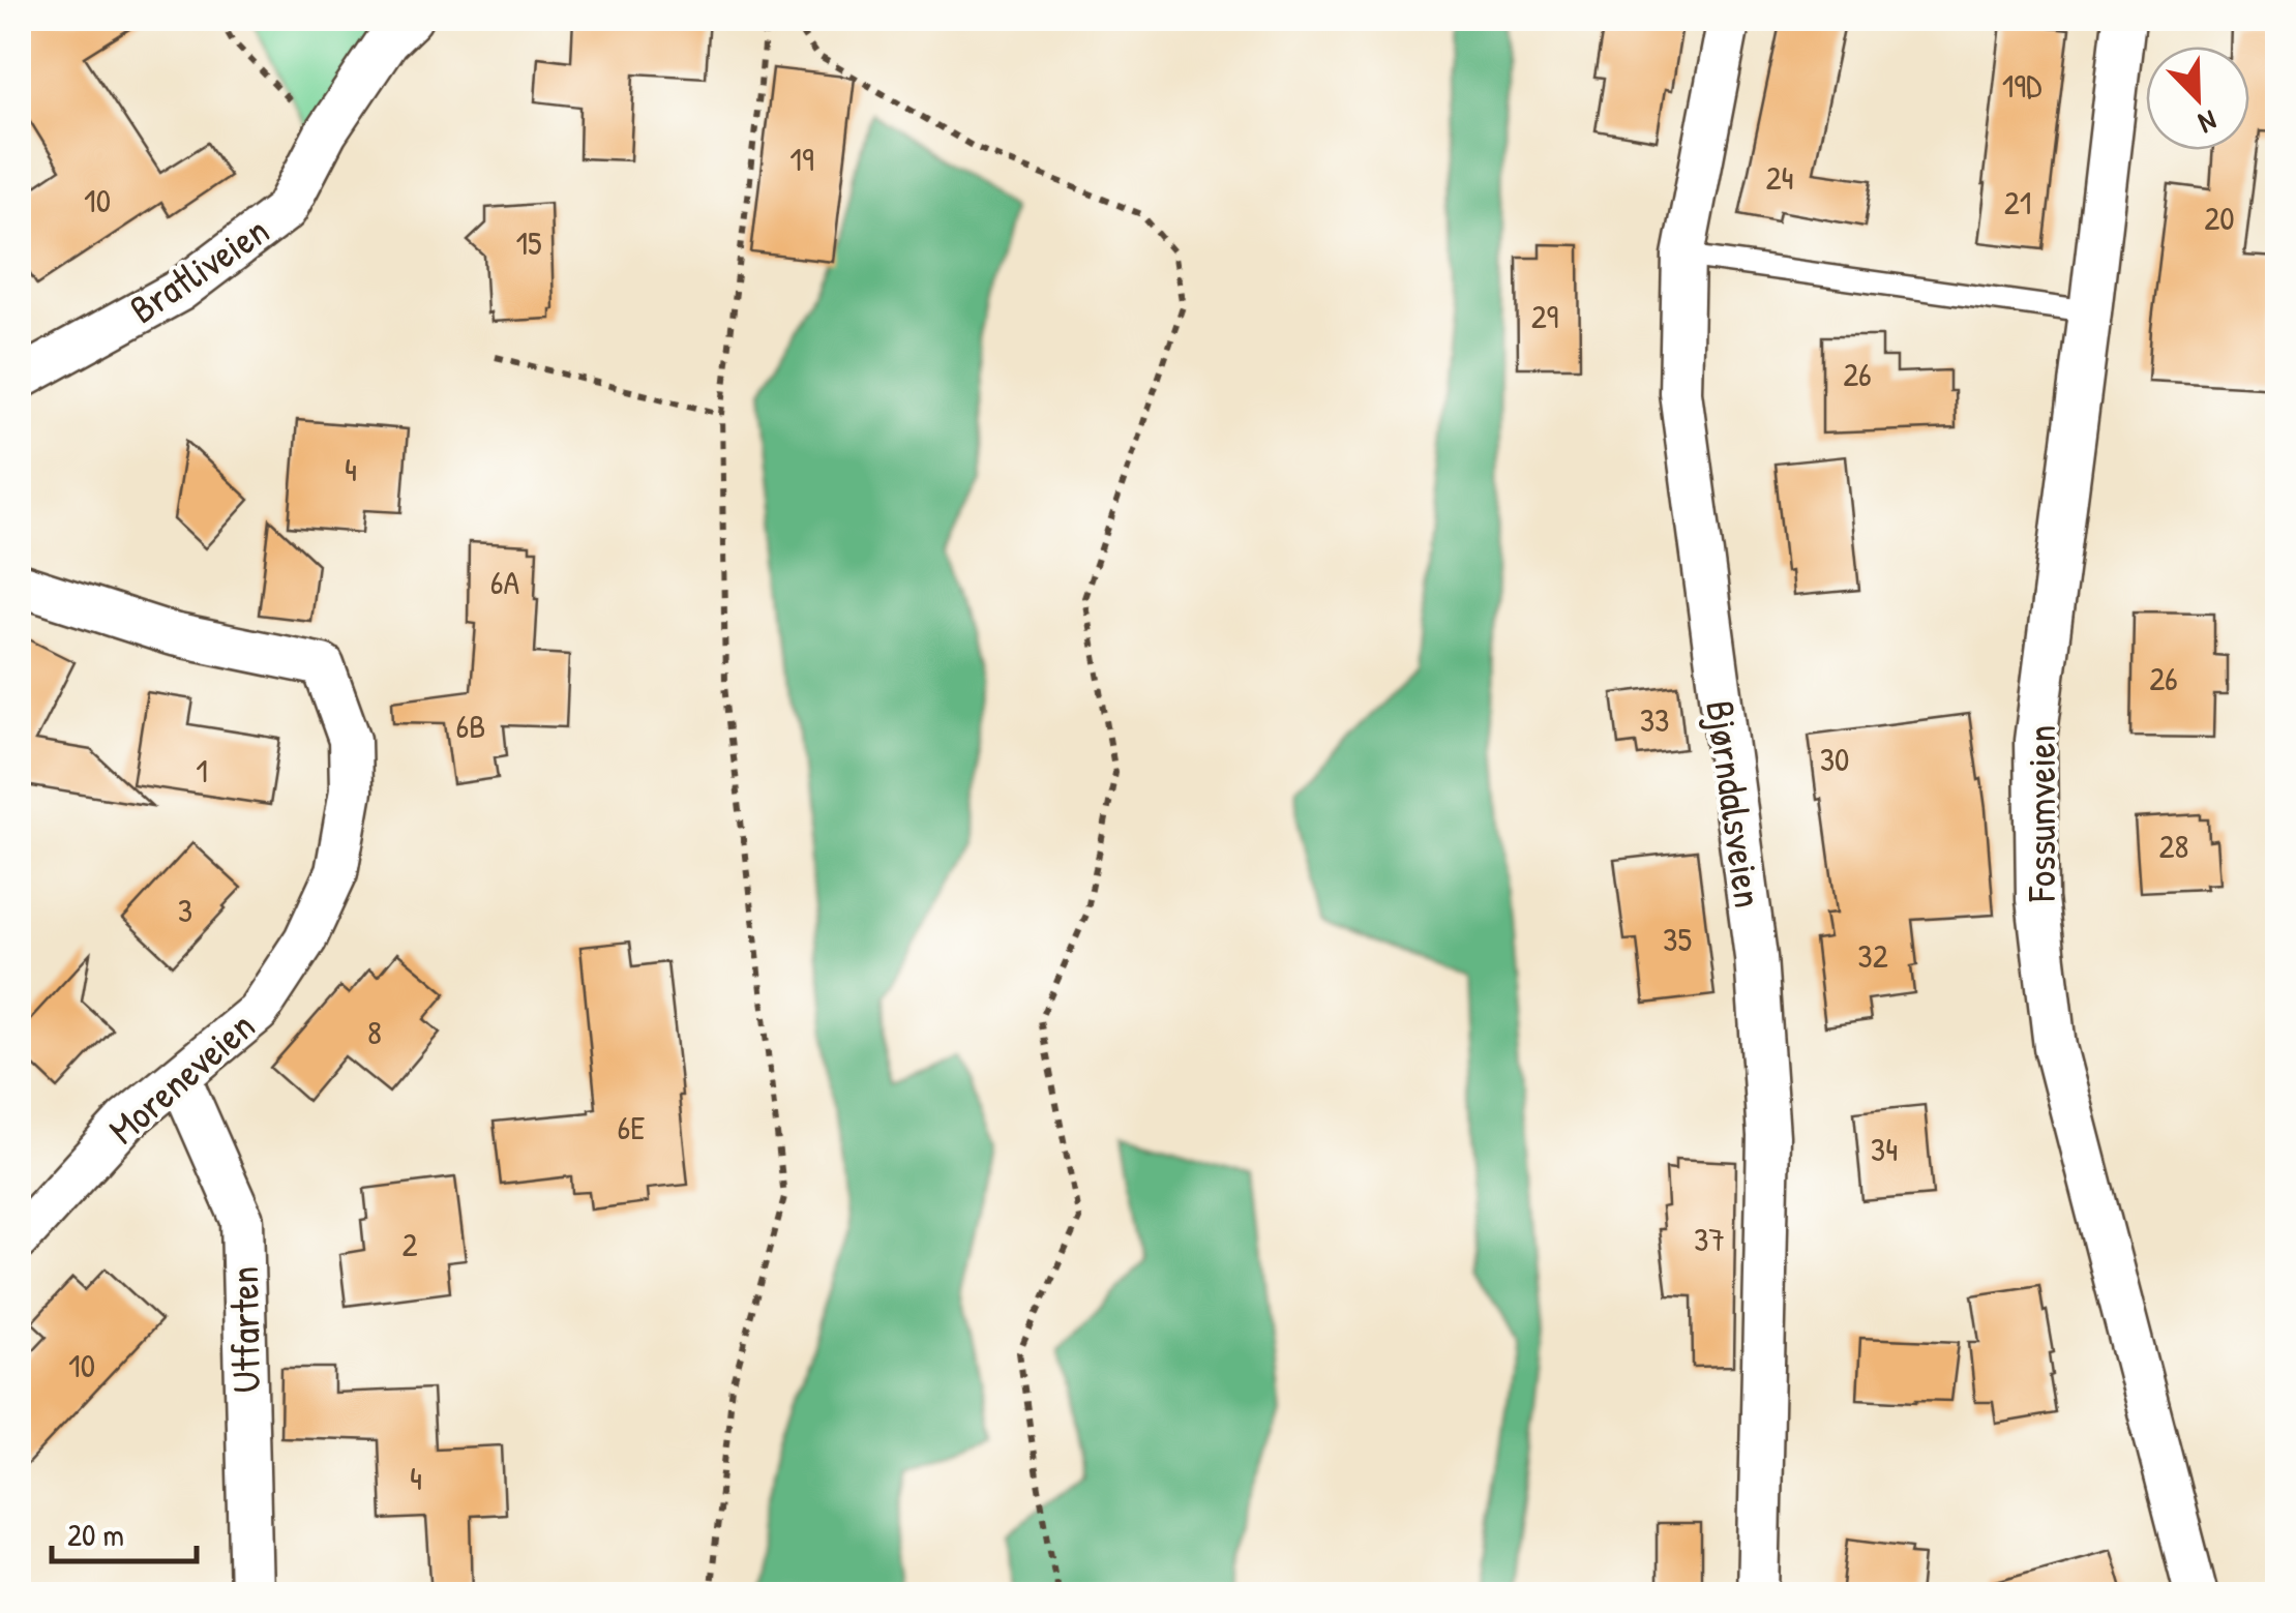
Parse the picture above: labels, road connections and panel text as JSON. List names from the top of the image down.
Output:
{
  "streets": {
    "street": [
      "Bratliveien",
      "Bjørndalsveien",
      "Fossumveien",
      "Moreneveien",
      "Utfarten"
    ]
  },
  "crossings": [
    ["Moreneveien", "Utfarten"]
  ],
  "house_numbers": [
    "19D",
    "19",
    "24",
    "10",
    "21",
    "20",
    "15",
    "29",
    "26",
    "4",
    "6A",
    "26",
    "33",
    "6B",
    "30",
    "1",
    "28",
    "3",
    "35",
    "32",
    "8",
    "6E",
    "34",
    "37",
    "2",
    "10",
    "4"
  ],
  "scale_bar": "20 m",
  "north": "bottom right"
}
